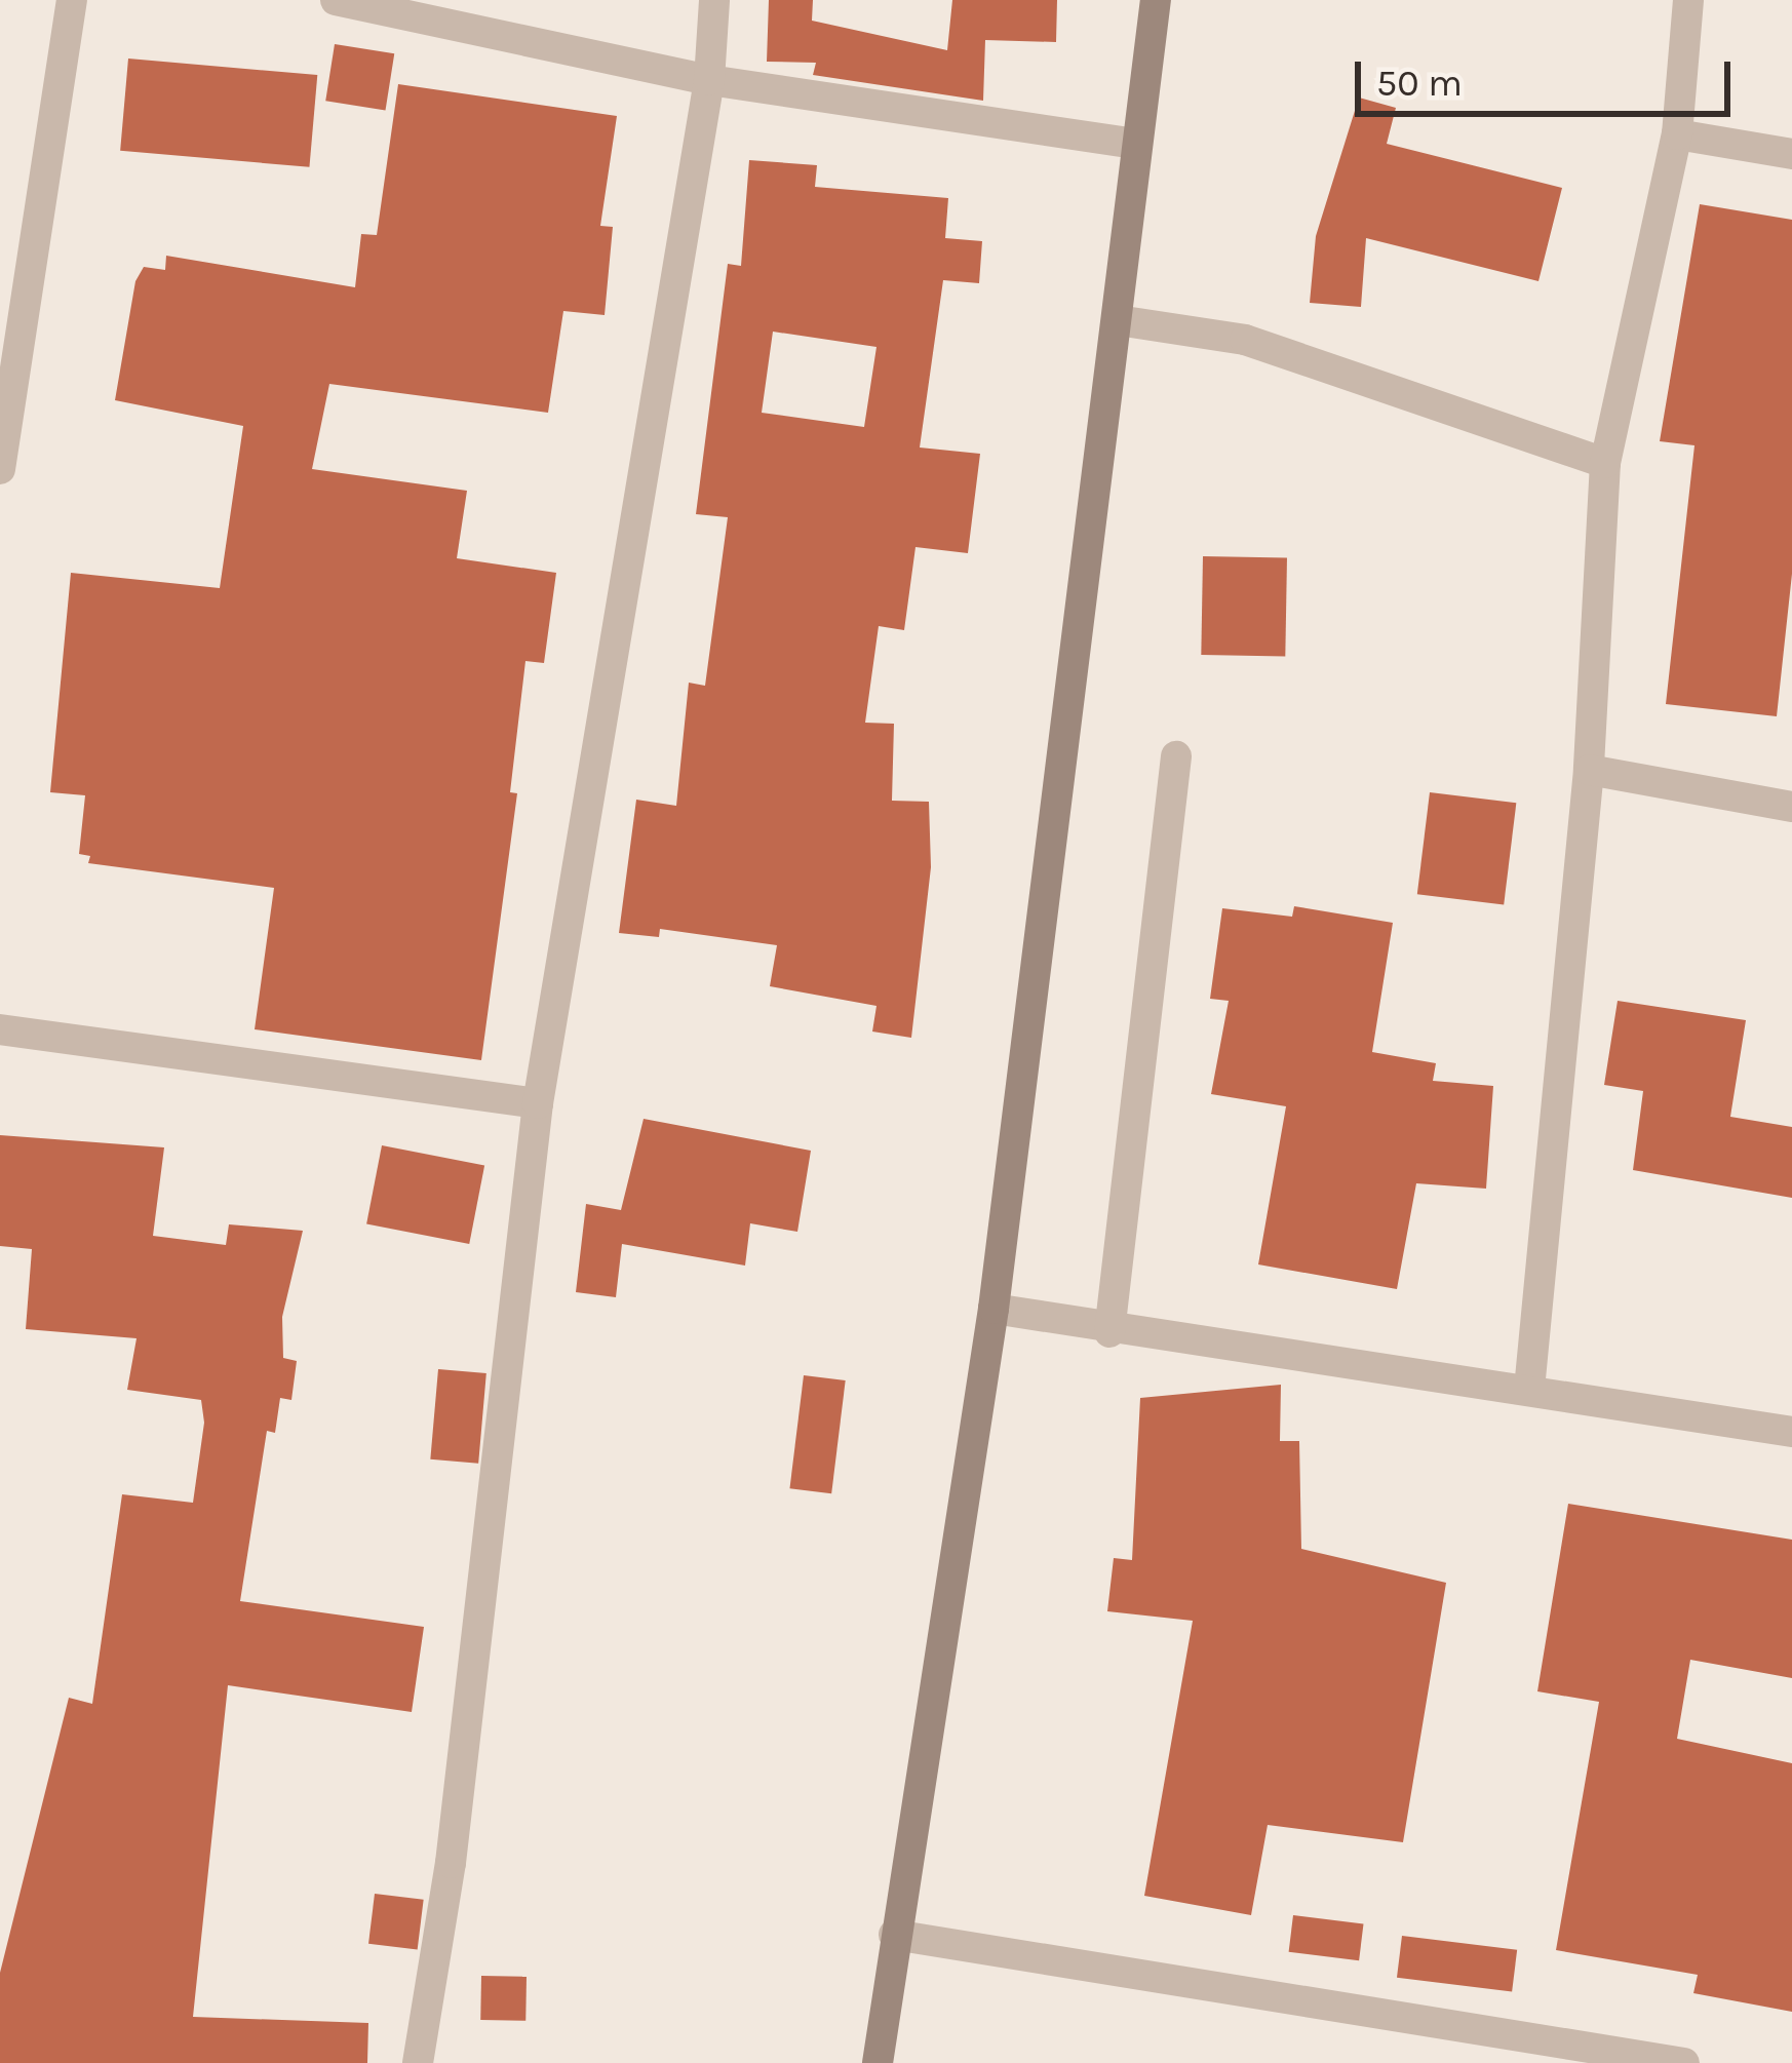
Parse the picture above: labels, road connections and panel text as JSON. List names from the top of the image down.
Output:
{
  "scale_bar": "50 m"
}
